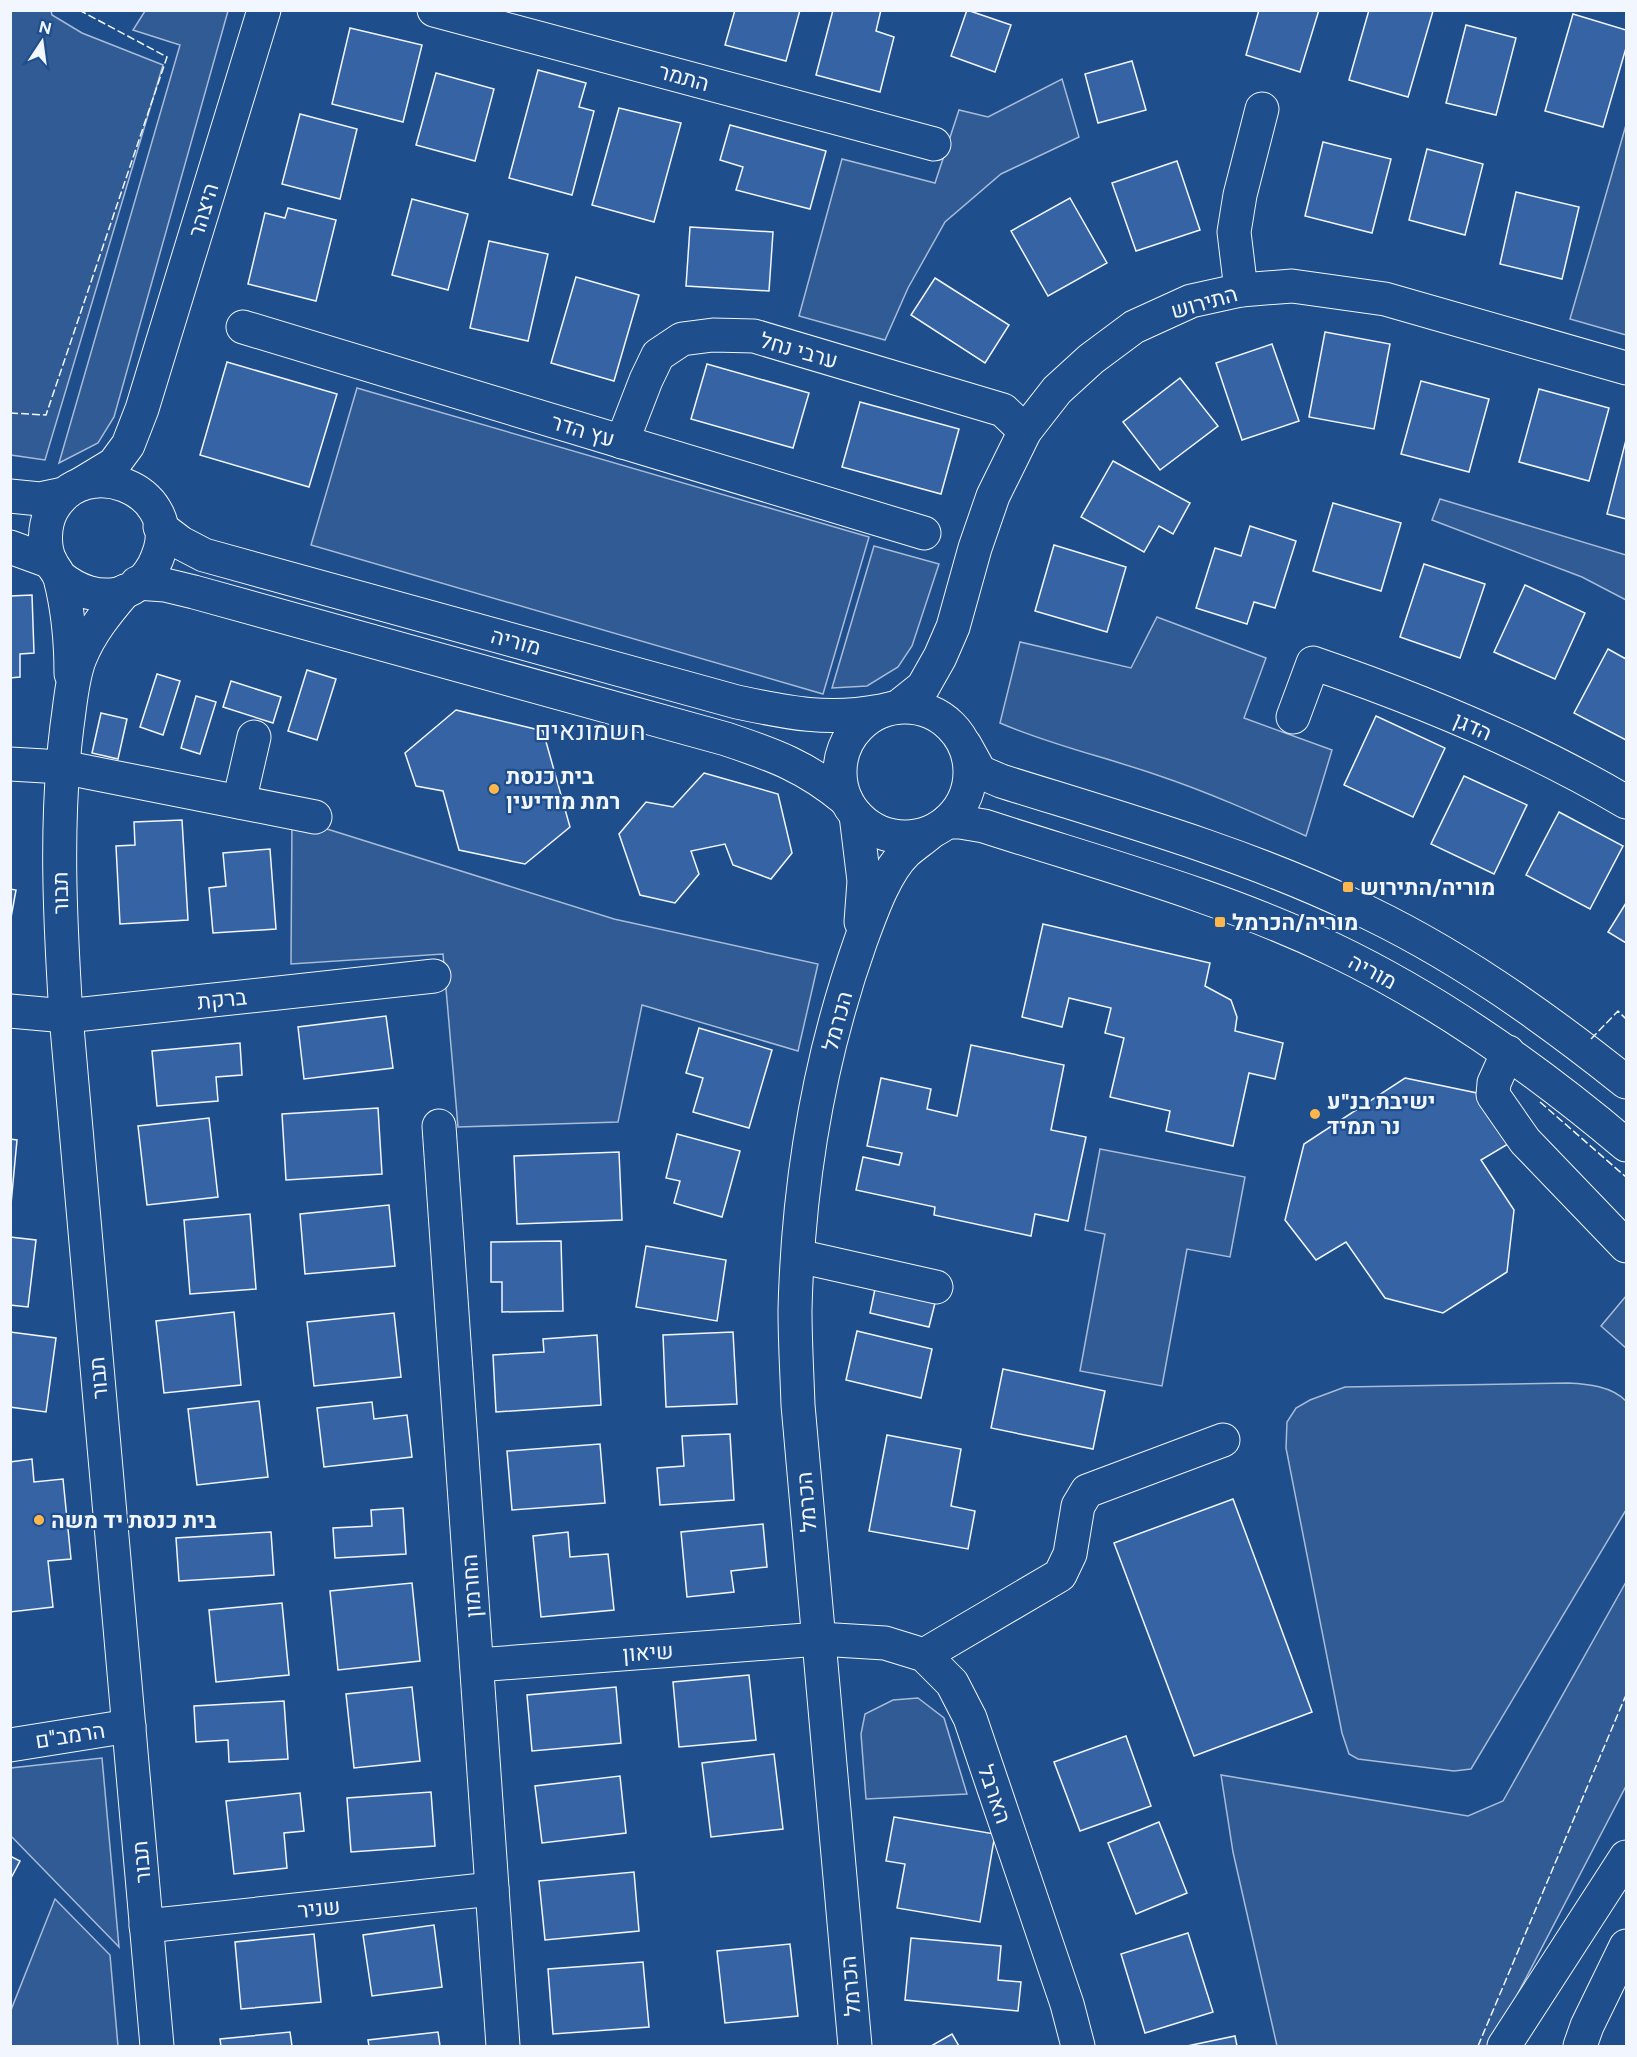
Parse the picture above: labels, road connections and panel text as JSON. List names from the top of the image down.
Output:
{
  "streets": {
    "street": [
      "התמר",
      "היצהר",
      "התירוש",
      "ערבי נחל",
      "עץ הדר",
      "מוריה",
      "הדגן",
      "תבור",
      "ברקת",
      "הכרמל",
      "החרמון",
      "שיאון",
      "הרמב\"ם",
      "הארבל",
      "שניר"
    ]
  },
  "crossings": [
    ["היצהר", "מוריה"],
    ["היצהר", "תבור"],
    ["התירוש", "ערבי נחל"],
    ["התירוש", "מוריה"],
    ["התירוש", "הכרמל"],
    ["ערבי נחל", "עץ הדר"],
    ["מוריה", "תבור"],
    ["מוריה", "הכרמל"],
    ["תבור", "ברקת"],
    ["תבור", "הרמב\"ם"],
    ["תבור", "שניר"],
    ["הכרמל", "שיאון"],
    ["הכרמל", "הארבל"],
    ["החרמון", "שיאון"],
    ["החרמון", "שניר"],
    ["שיאון", "הארבל"]
  ],
  "districts": ["חשמונאים"],
  "places": {
    "other": ["בית כנסת רמת מודיעין", "ישיבת בנ\"ע נר תמיד", "בית כנסת יד משה"],
    "transit": ["מוריה/התירוש", "מוריה/הכרמל"]
  },
  "north": "top"
}
